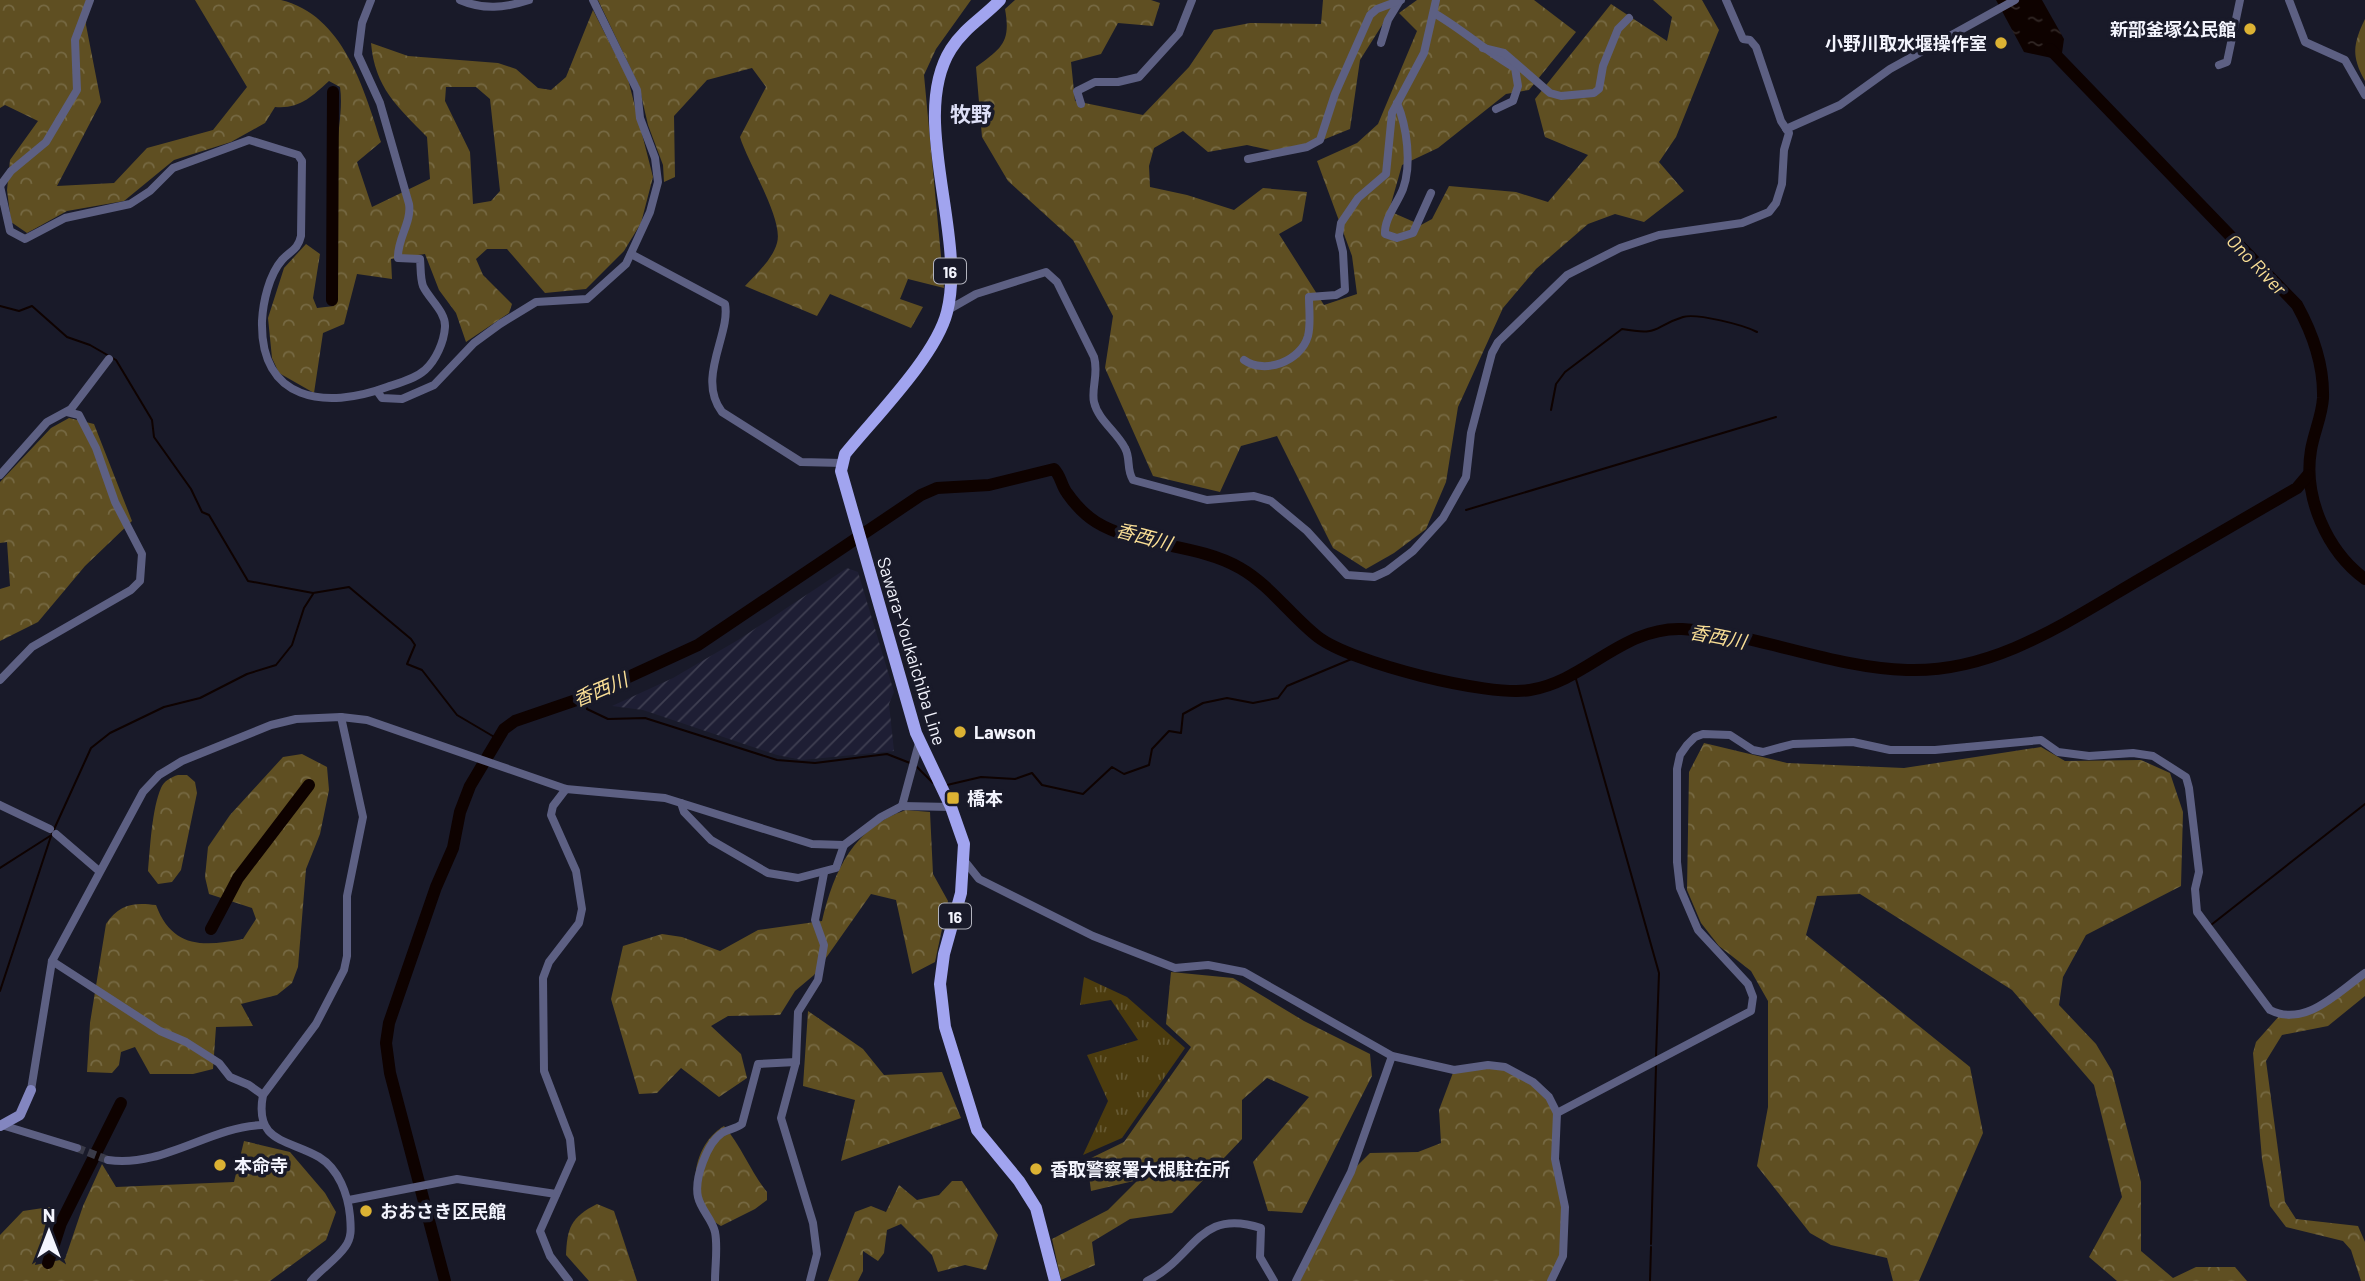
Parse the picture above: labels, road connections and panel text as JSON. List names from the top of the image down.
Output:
{
  "streets": {
    "main road": ["16", "Sawara-Youkaichiba Line"]
  },
  "crossings": [
    ["16", "Sawara-Youkaichiba Line"]
  ],
  "districts": ["牧野"],
  "water": ["Ono River", "香西川"],
  "places": {
    "other": [
      "新部釜塚公民館",
      "小野川取水堰操作室",
      "Lawson",
      "本命寺",
      "香取警察署大根駐在所",
      "おおさき区民館"
    ],
    "transit": ["橋本"]
  },
  "north": "top"
}
